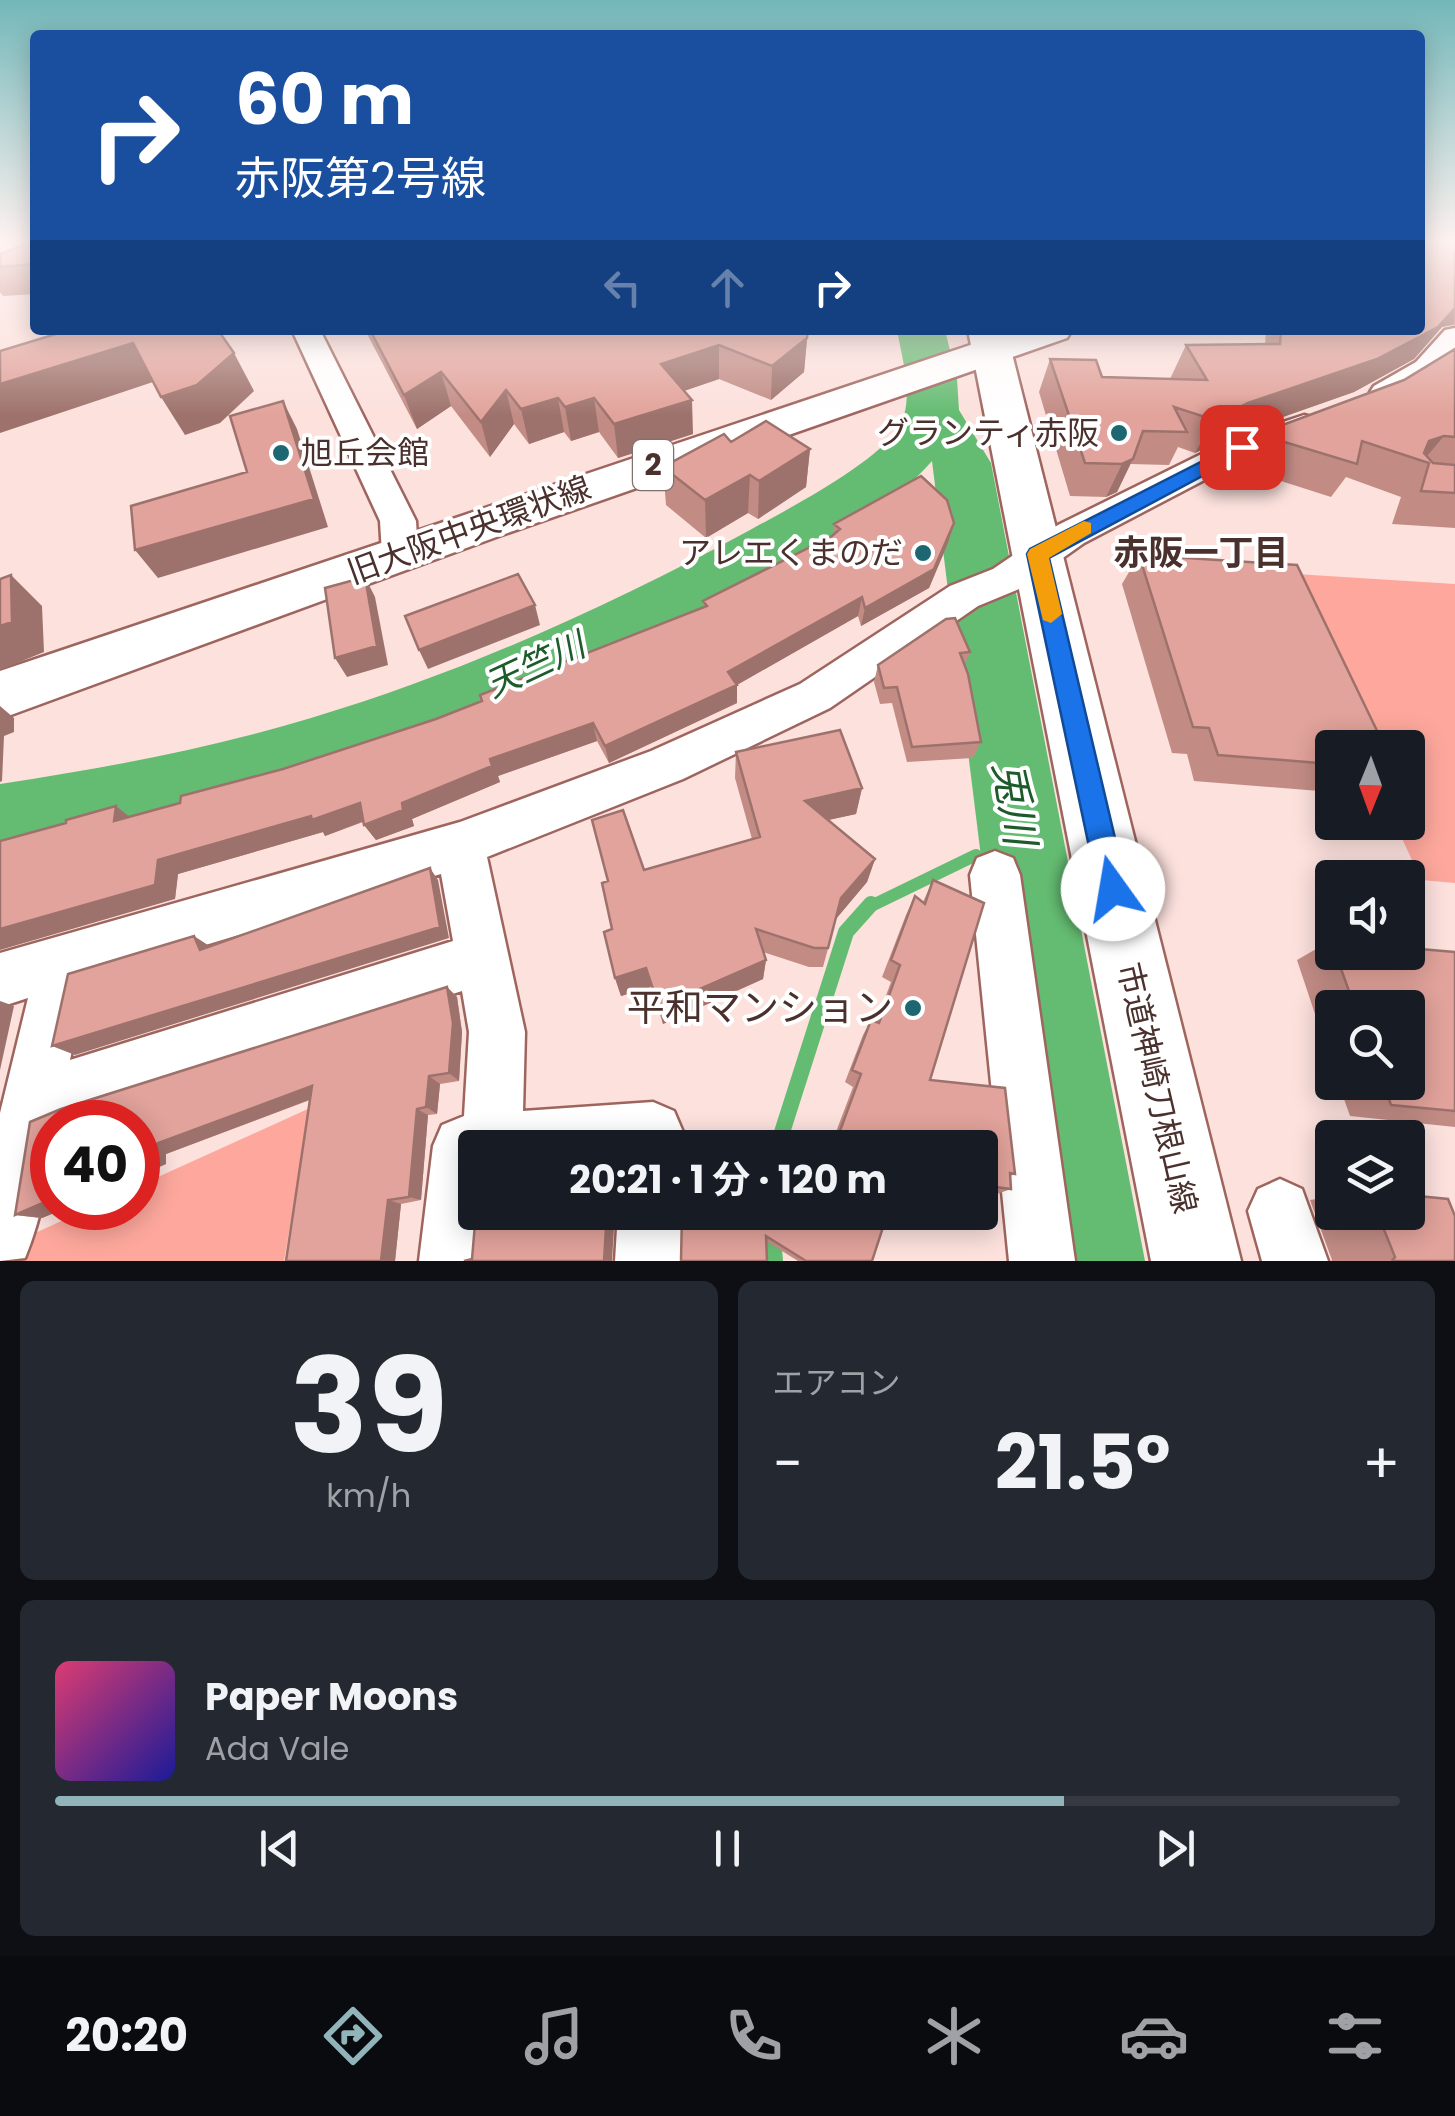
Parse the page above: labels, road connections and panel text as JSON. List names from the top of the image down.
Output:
{
  "streets": {
    "main road": ["2", "旧大阪中央環状線", "市道神崎刀根山線"]
  },
  "crossings": [
    ["旧大阪中央環状線", "市道神崎刀根山線"]
  ],
  "districts": ["赤阪一丁目"],
  "water": ["天竺川", "兎川"],
  "places": [
    "グランティ赤阪",
    "旭丘会館",
    "アレエくまのだ",
    "平和マンション"
  ],
  "north": "bottom",
  "page": {
    "turn": ["60 m", "赤阪第2号線"],
    "limit": "40",
    "trip": "20:21 · 1 分 · 120 m",
    "tile": [
      ["39", "km/h"],
      "エアコン"
    ],
    "heat": ["−", "21.5°", "+"],
    "song": ["Paper Moons", "Ada Vale"],
    "tabs": "20:20"
  }
}
